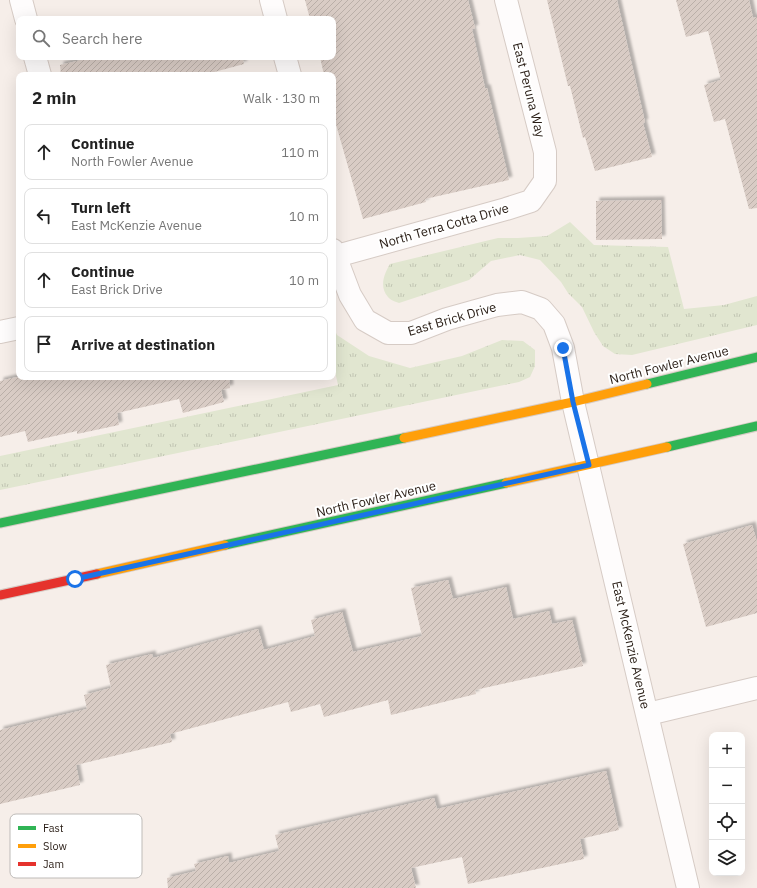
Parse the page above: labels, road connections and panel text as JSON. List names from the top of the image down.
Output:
{
  "streets": {
    "main road": ["North Fowler Avenue"],
    "street": [
      "East Peruna Way",
      "North Terra Cotta Drive",
      "East Brick Drive",
      "East McKenzie Avenue"
    ]
  },
  "crossings": [
    ["East Peruna Way", "North Terra Cotta Drive"],
    ["East Brick Drive", "North Fowler Avenue"],
    ["East Brick Drive", "East McKenzie Avenue"],
    ["North Fowler Avenue", "East McKenzie Avenue"]
  ],
  "legend": ["Fast", "Slow", "Jam"],
  "page": {
    "search": "Search here",
    "heading": ["2 min", "Walk · 130 m"],
    "list": [
      ["Continue", "North Fowler Avenue", "110 m"],
      ["Turn left", "East McKenzie Avenue", "10 m"],
      ["Continue", "East Brick Drive", "10 m"],
      "Arrive at destination"
    ],
    "map_buttons": ["+", "−"]
  }
}
